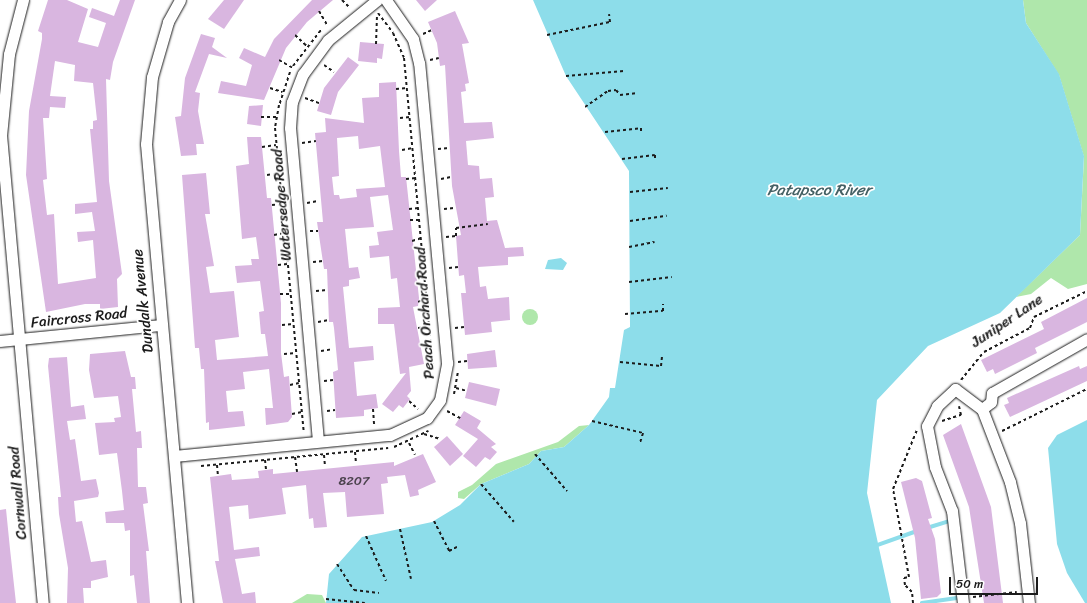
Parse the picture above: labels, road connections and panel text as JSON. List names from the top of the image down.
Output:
{
  "streets": {
    "street": [
      "Watersedge Road",
      "Dundalk Avenue",
      "Peach Orchard Road",
      "Faircross Road",
      "Cornwall Road"
    ],
    "path": ["Juniper Lane"]
  },
  "crossings": [
    ["Watersedge Road", "Peach Orchard Road"],
    ["Dundalk Avenue", "Peach Orchard Road"],
    ["Dundalk Avenue", "Faircross Road"],
    ["Faircross Road", "Cornwall Road"]
  ],
  "water": ["Patapsco River"],
  "house_numbers": ["8207"],
  "scale_bar": "50 m"
}
